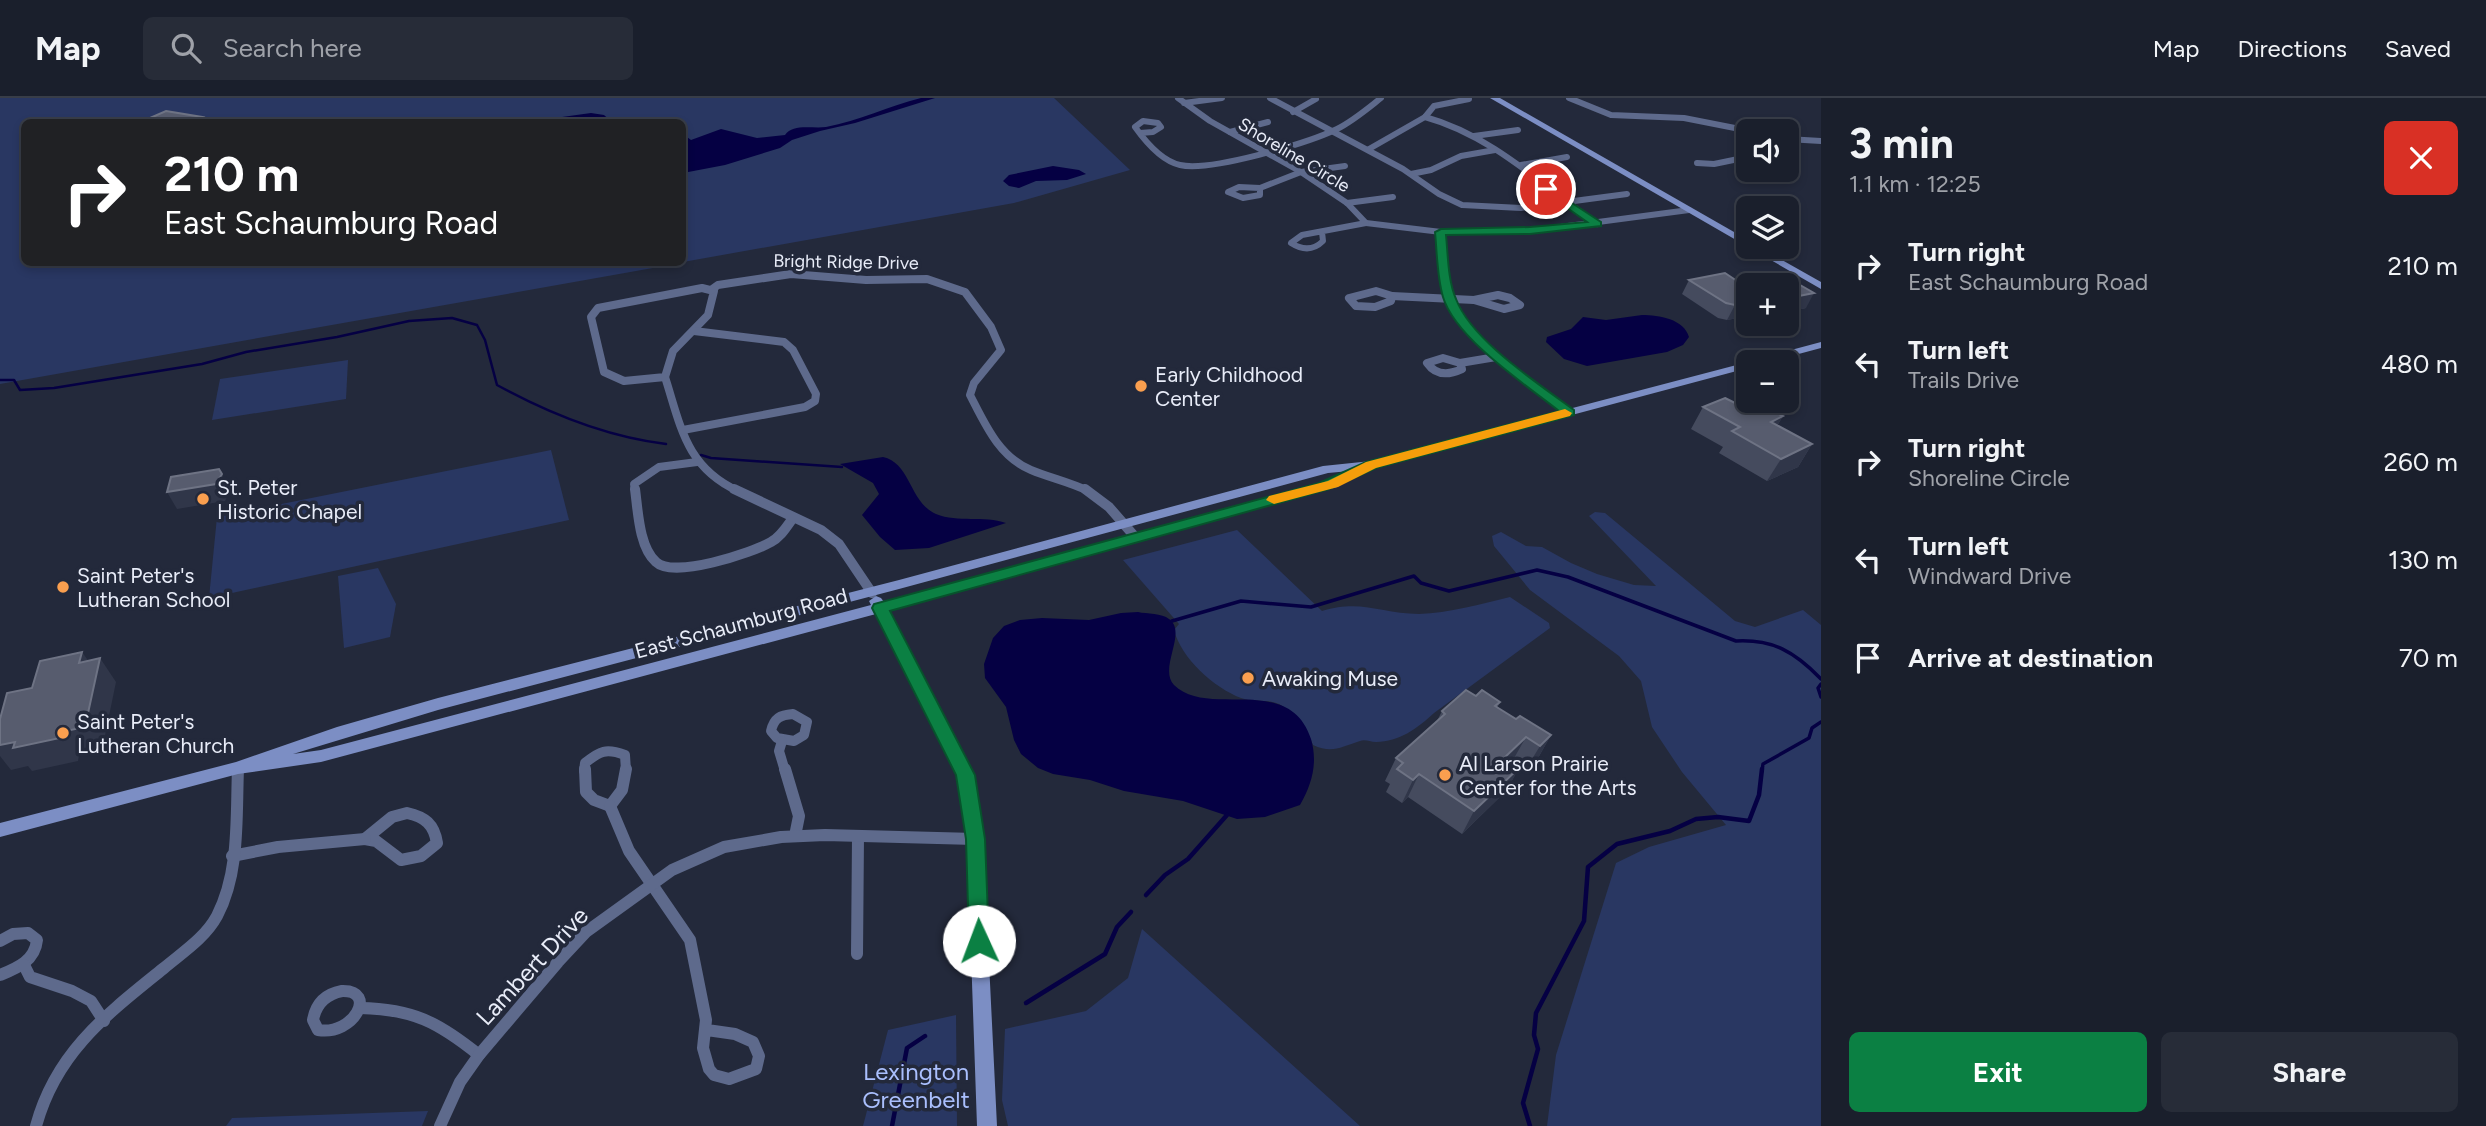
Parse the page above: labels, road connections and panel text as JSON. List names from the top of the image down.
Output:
{
  "streets": {
    "main road": ["East Schaumburg Road"],
    "street": ["Shoreline Circle", "Bright Ridge Drive", "Lambert Drive"]
  },
  "crossings": [
    ["Bright Ridge Drive", "East Schaumburg Road"]
  ],
  "parks": ["Lexington Greenbelt"],
  "places": [
    "Early Childhood Center",
    "St. Peter Historic Chapel",
    "Saint Peter's Lutheran School",
    "Awaking Muse",
    "Saint Peter's Lutheran Church",
    "Al Larson Prairie Center for the Arts"
  ],
  "page": {
    "header": "Map",
    "search": "Search here",
    "nav": ["Map", "Directions", "Saved"],
    "heading": ["3 min", "1.1 km · 12:25"],
    "map_buttons": ["+", "−"],
    "turn": ["210 m", "East Schaumburg Road"],
    "list": [
      {
        "name": "Turn right",
        "note": "East Schaumburg Road",
        "value": "210 m"
      },
      {
        "name": "Turn left",
        "note": "Trails Drive",
        "value": "480 m"
      },
      {
        "name": "Turn right",
        "note": "Shoreline Circle",
        "value": "260 m"
      },
      {
        "name": "Turn left",
        "note": "Windward Drive",
        "value": "130 m"
      },
      {
        "name": "Arrive at destination",
        "value": "70 m"
      }
    ],
    "buttons": ["Exit", "Share"]
  }
}
